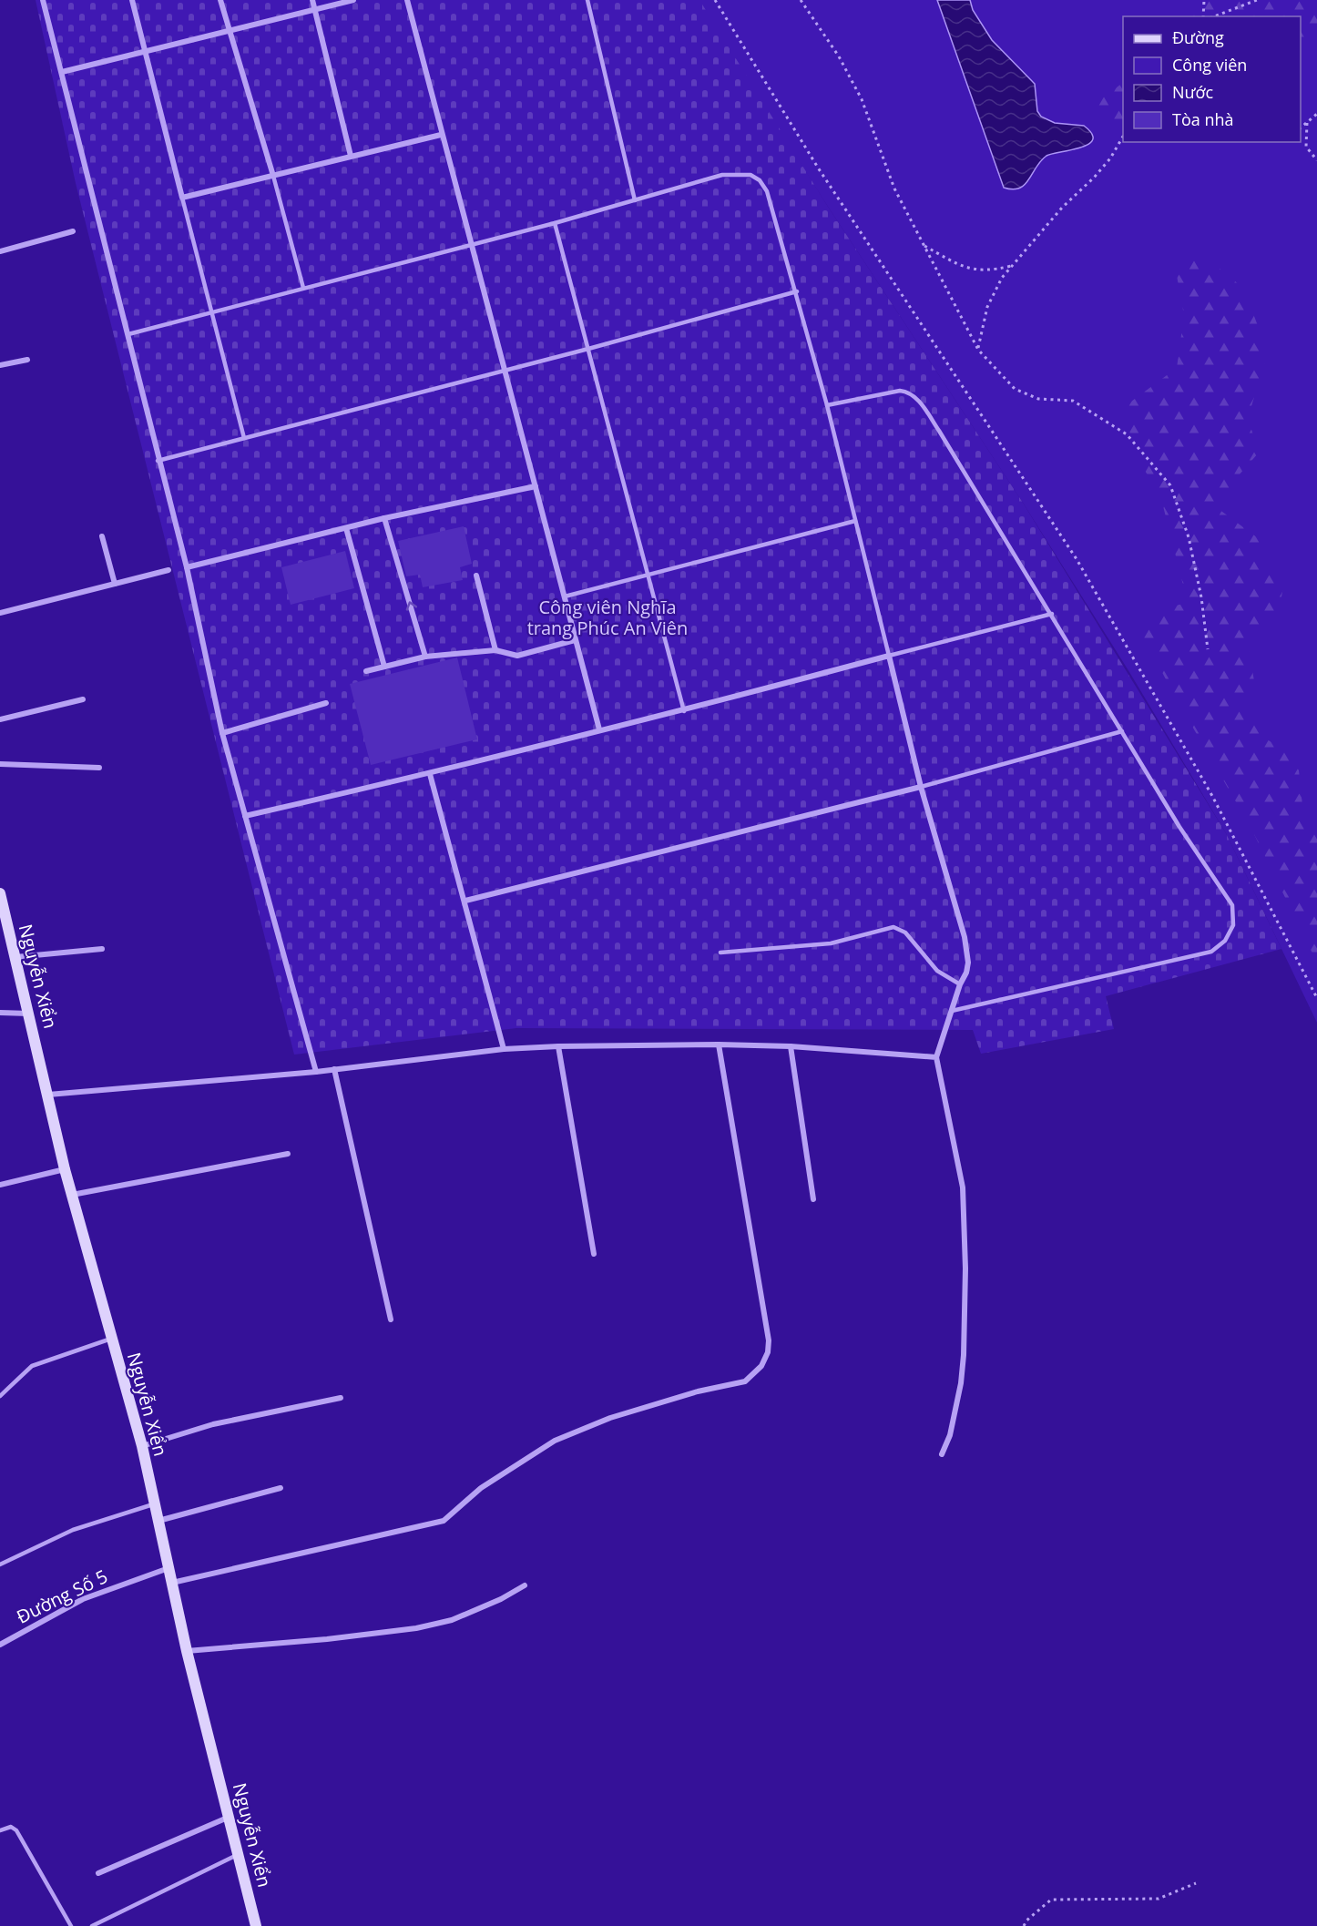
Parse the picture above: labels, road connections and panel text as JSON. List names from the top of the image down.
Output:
{
  "streets": {
    "main road": ["Nguyễn Xiển"],
    "street": ["Đường Số 5"]
  },
  "crossings": [
    ["Nguyễn Xiển", "Đường Số 5"]
  ],
  "parks": ["Công viên Nghĩa trang Phúc An Viên"],
  "legend": [
    "Đường",
    "Công viên",
    "Nước",
    "Tòa nhà"
  ]
}
